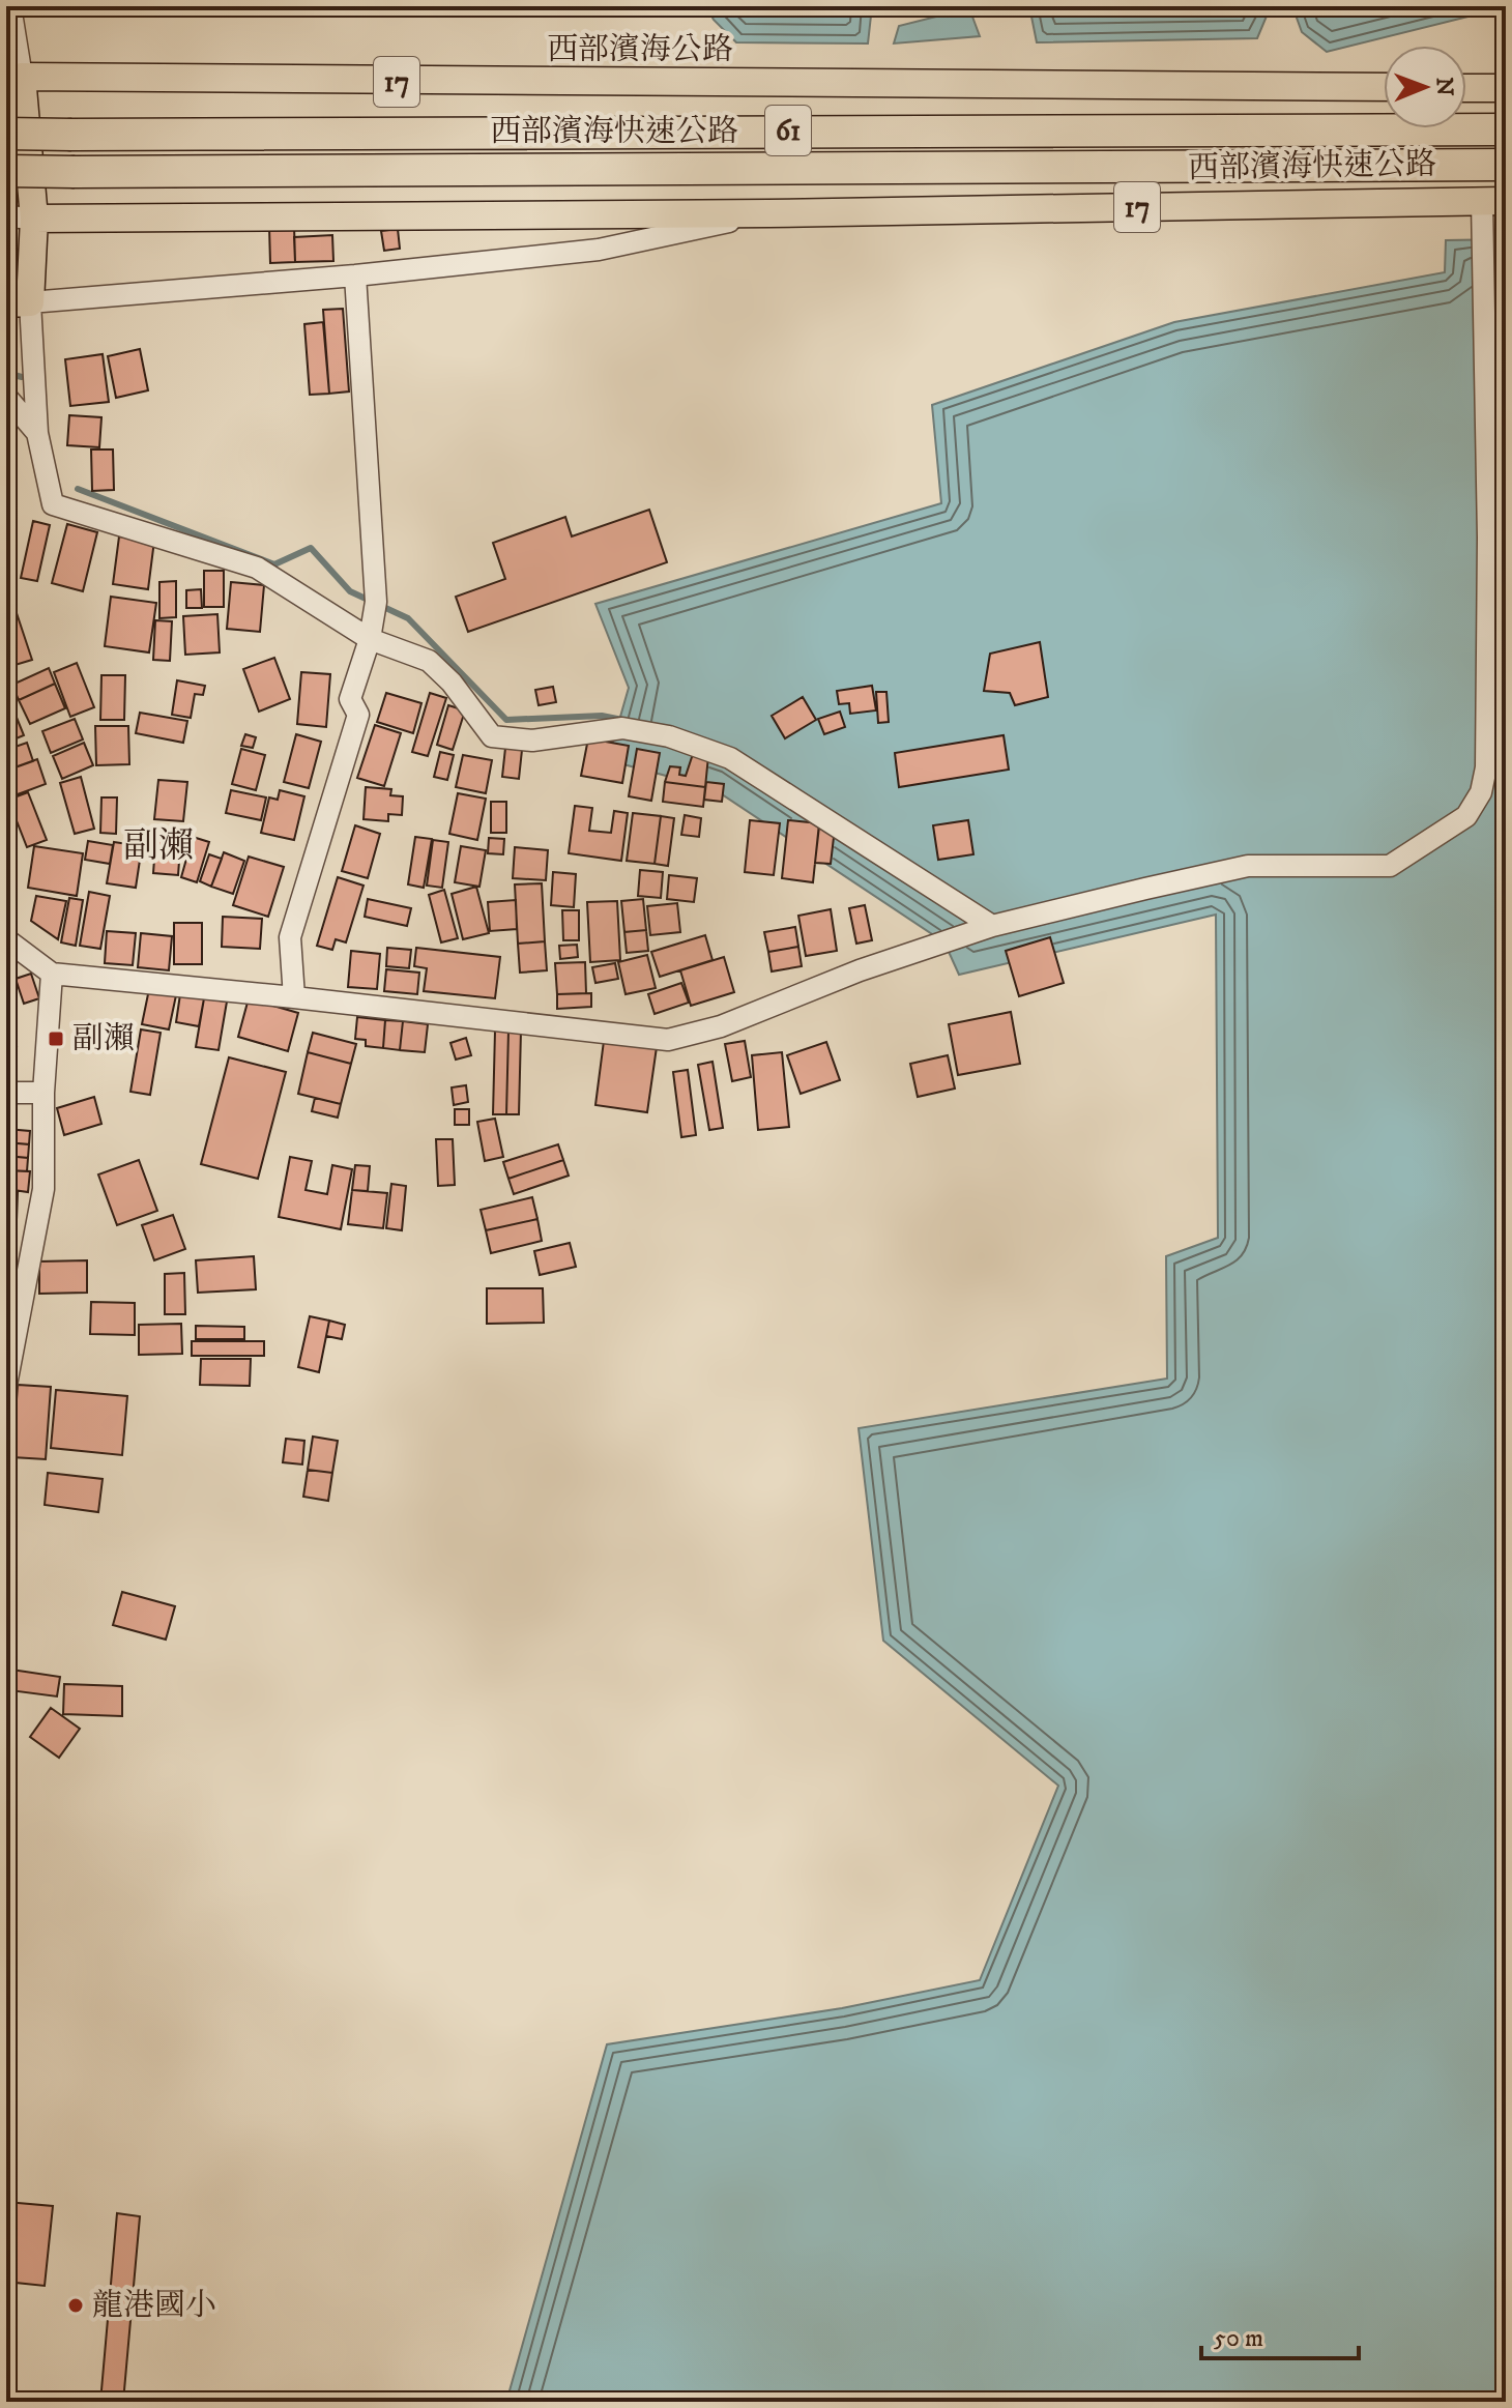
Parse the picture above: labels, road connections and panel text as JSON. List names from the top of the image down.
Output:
{
  "streets": {
    "highway": ["61", "西部濱海快速公路"],
    "main road": ["西部濱海公路", "17"]
  },
  "districts": ["副瀨"],
  "places": {
    "transit": ["副瀨"],
    "other": ["龍港國小"]
  },
  "scale_bar": "50 m",
  "north": "right"
}
